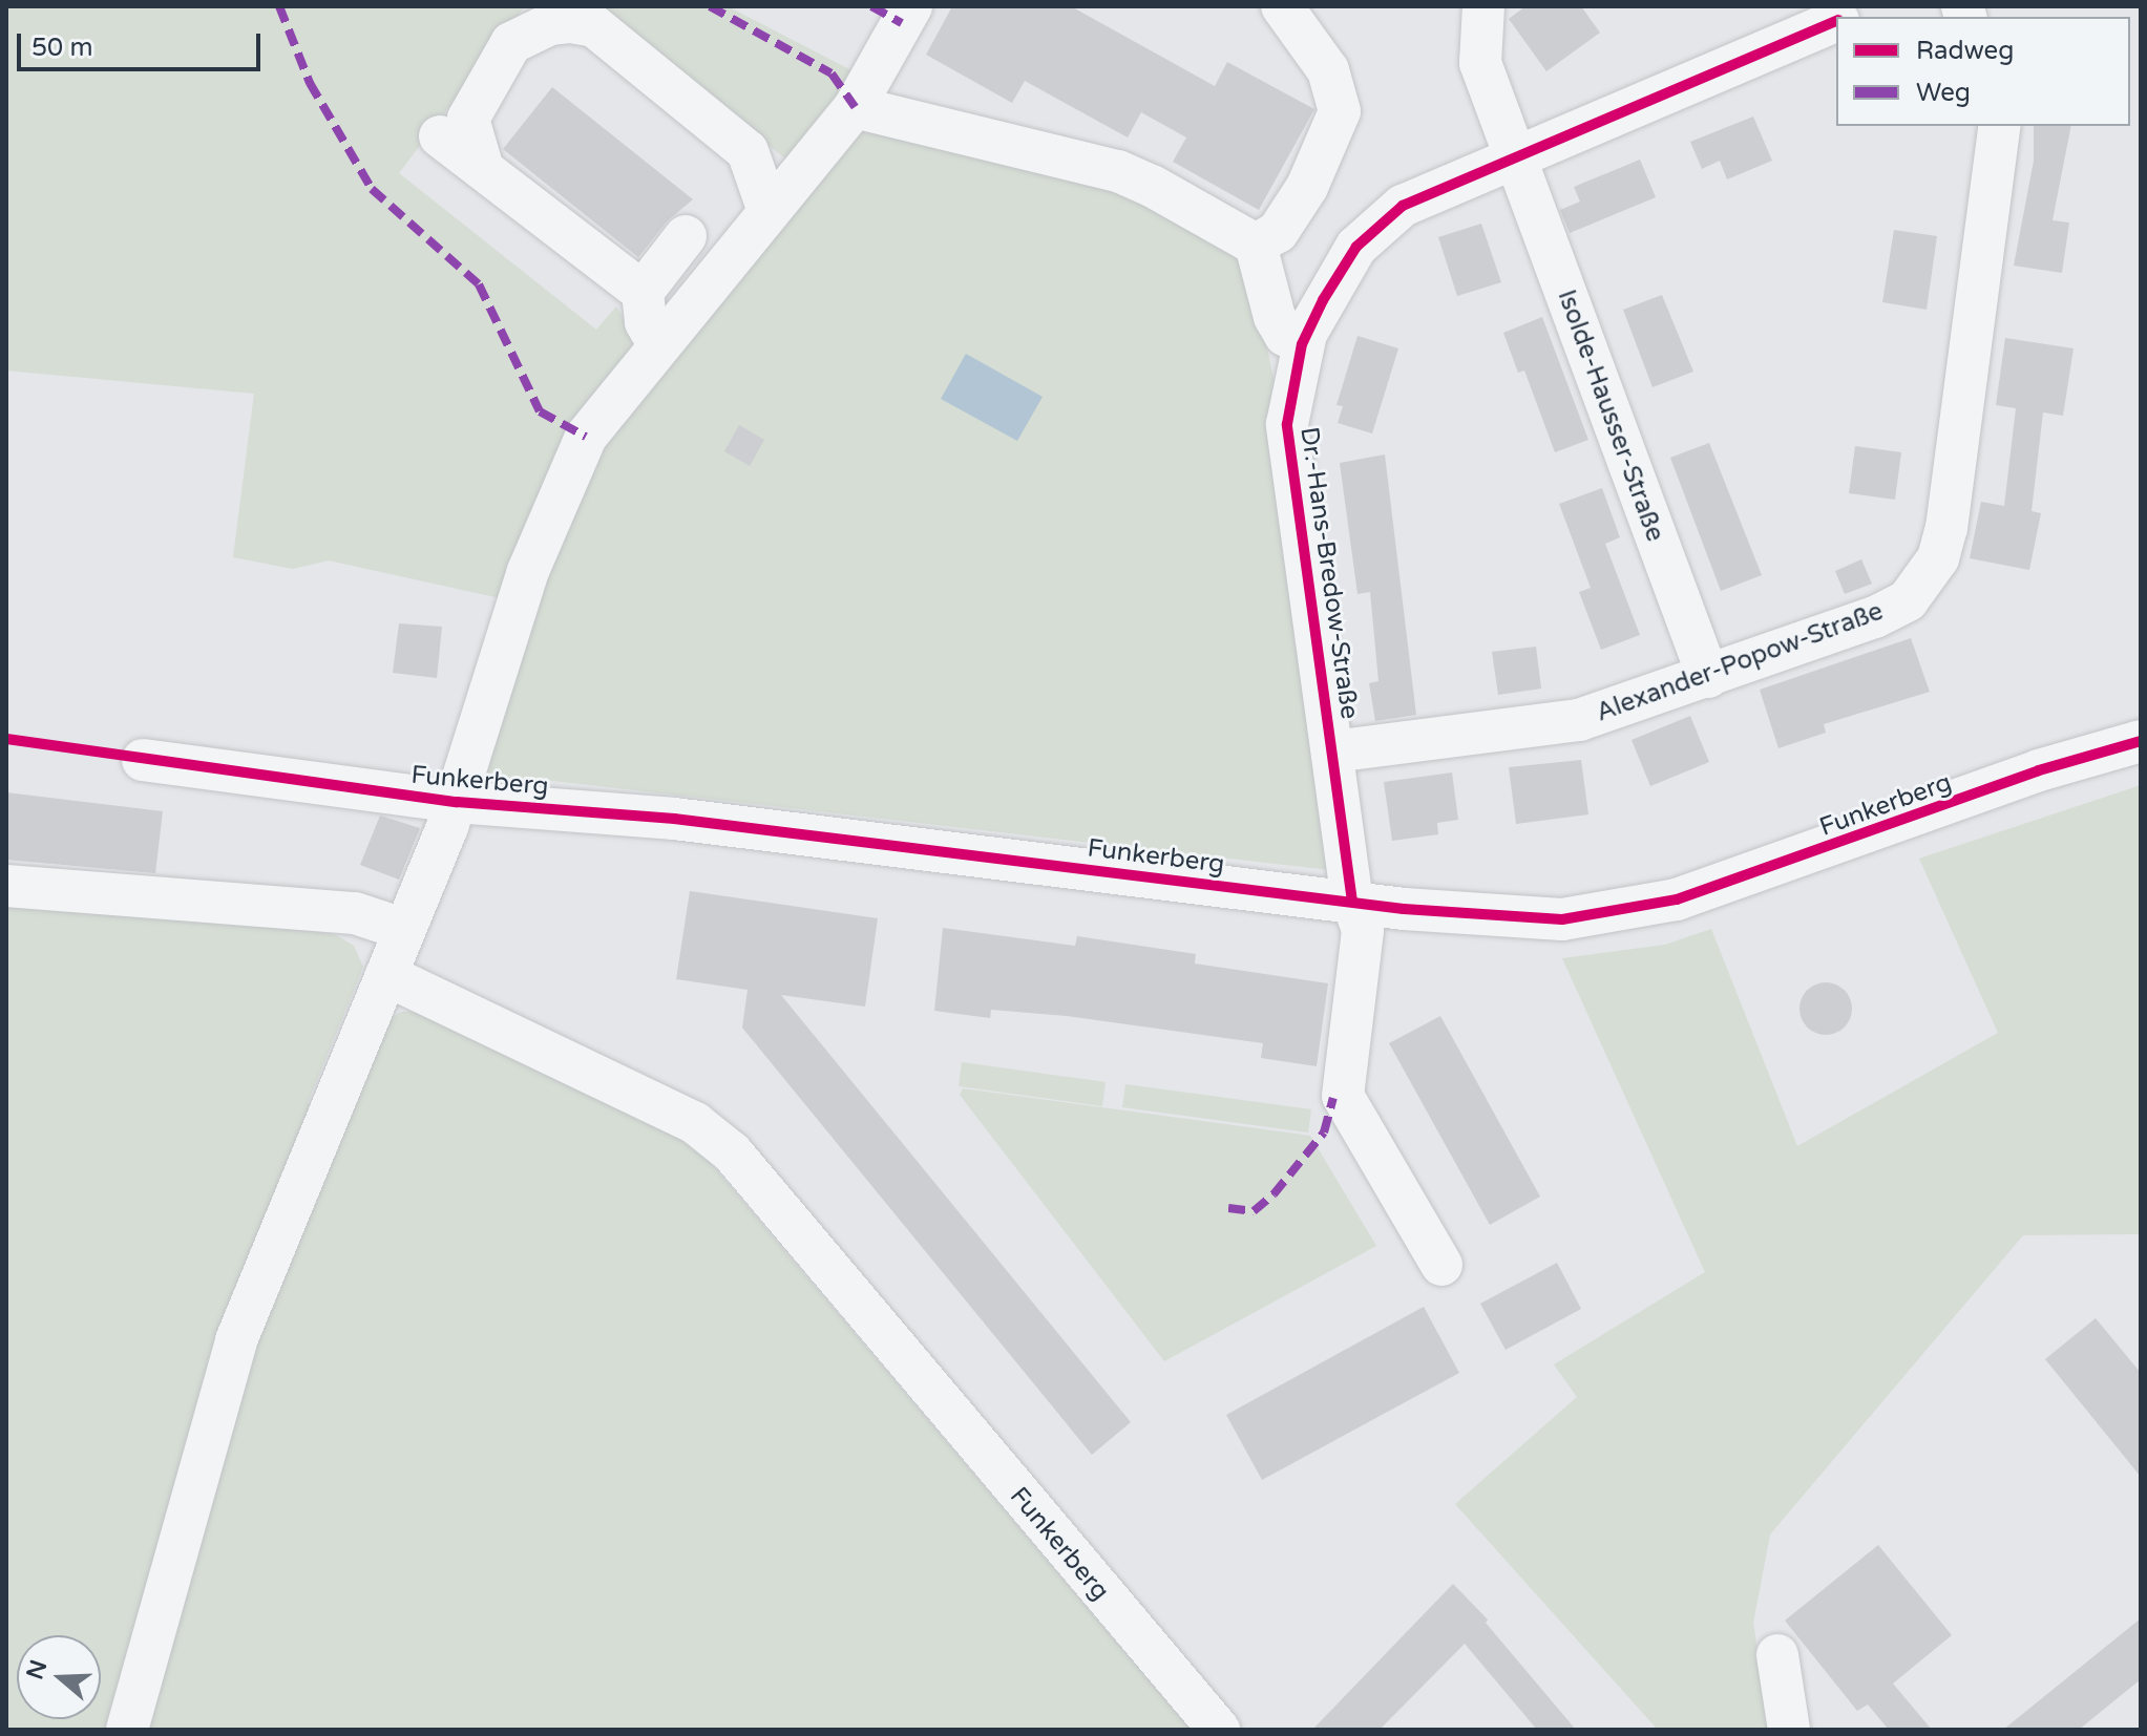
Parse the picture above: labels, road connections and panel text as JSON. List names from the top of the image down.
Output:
{
  "streets": {
    "street": [
      "Isolde-Hausser-Straße",
      "Dr.-Hans-Bredow-Straße",
      "Alexander-Popow-Straße",
      "Funkerberg"
    ]
  },
  "crossings": [
    ["Isolde-Hausser-Straße", "Dr.-Hans-Bredow-Straße"],
    ["Isolde-Hausser-Straße", "Alexander-Popow-Straße"],
    ["Dr.-Hans-Bredow-Straße", "Alexander-Popow-Straße"],
    ["Dr.-Hans-Bredow-Straße", "Funkerberg"]
  ],
  "legend": ["Radweg", "Weg"],
  "scale_bar": "50 m",
  "north": "left"
}
